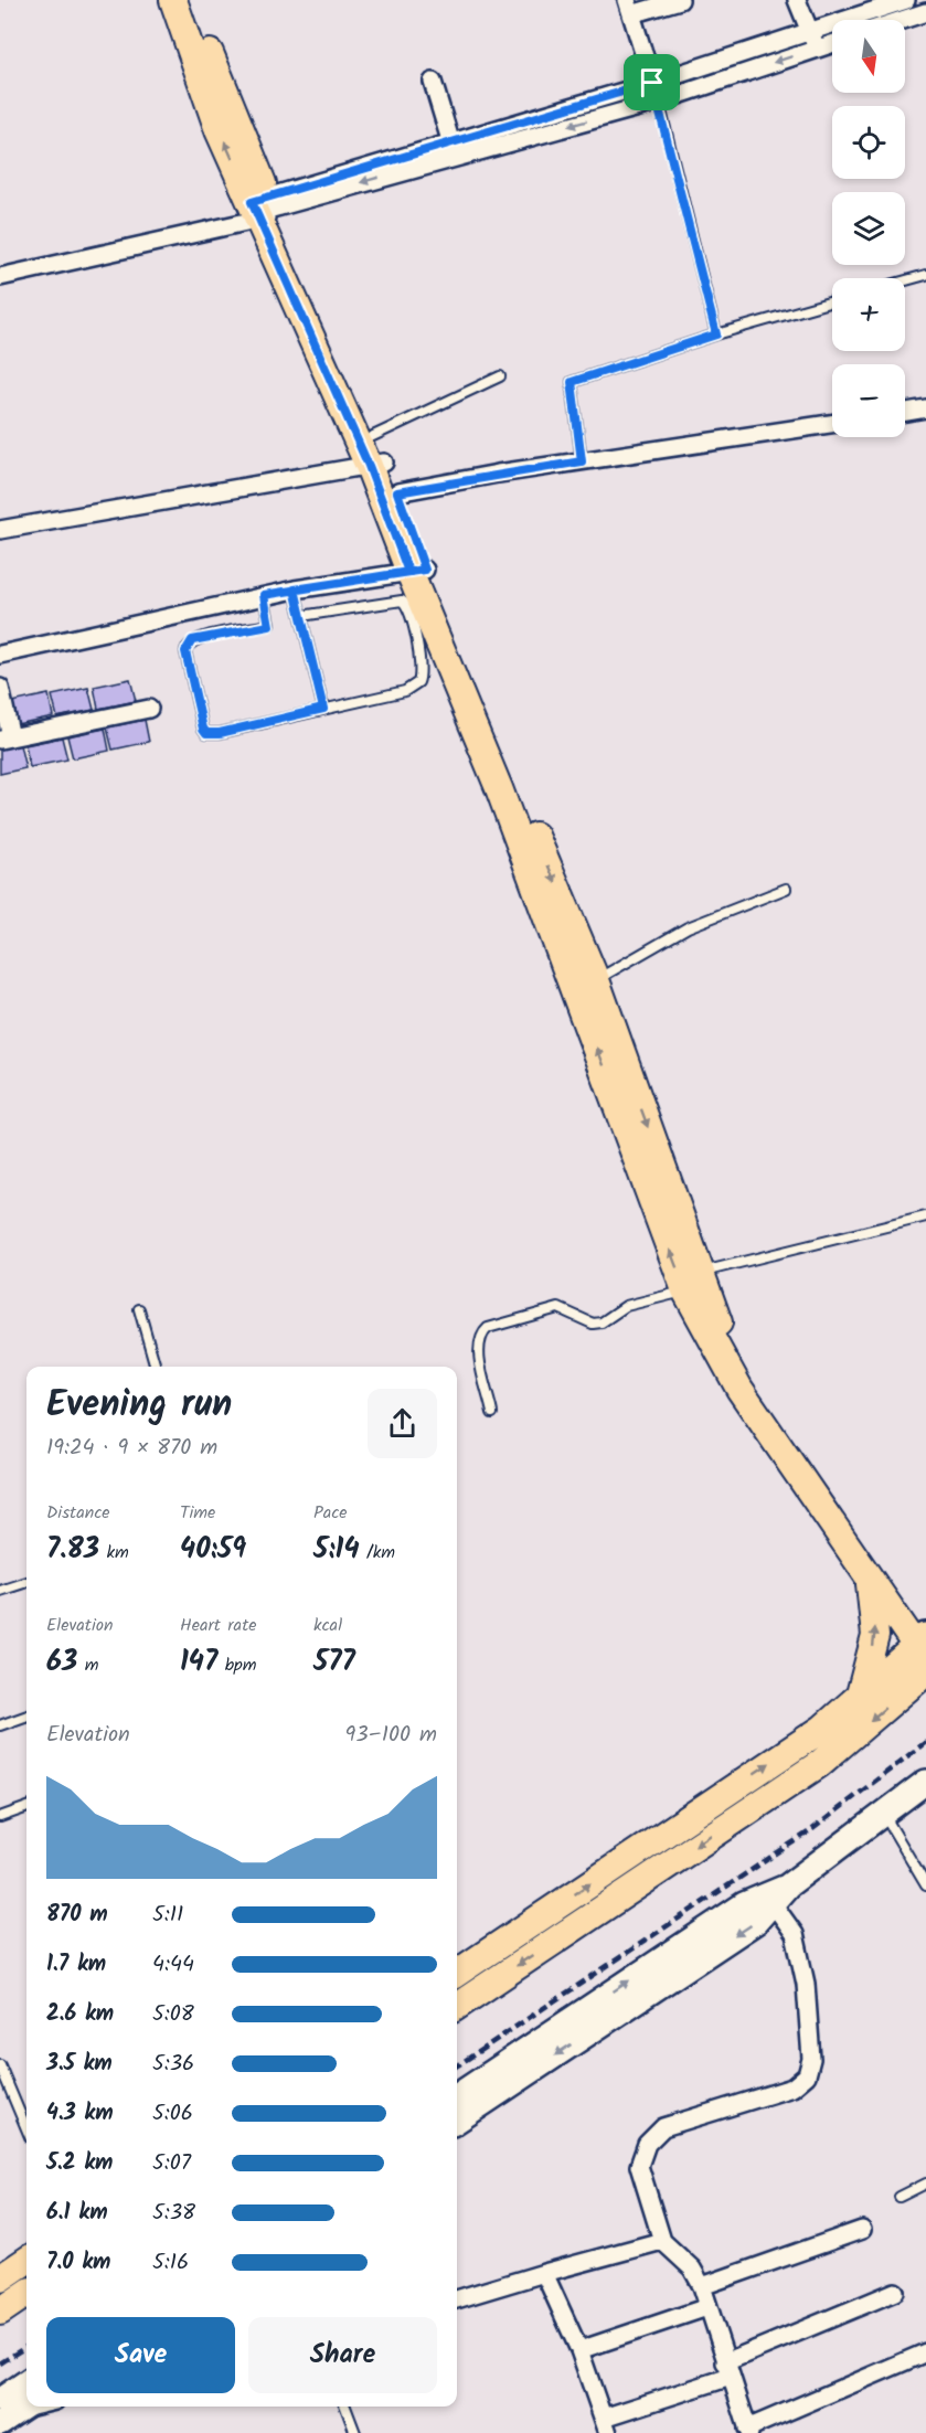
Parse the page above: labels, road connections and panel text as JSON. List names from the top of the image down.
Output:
{
  "north": "bottom",
  "page": {
    "map_buttons": ["+", "−"],
    "heading": ["Evening run", "19:24 · 9 × 870 m"],
    "stats": [
      ["Distance", "7.83 km"],
      ["Time", "40:59"],
      ["Pace", "5:14 /km"],
      ["Elevation", "63 m"],
      ["Heart rate", "147 bpm"],
      ["kcal", "577"]
    ],
    "chart": ["Elevation", "93–100 m"],
    "list": [
      {
        "name": "870 m",
        "note": "5:11"
      },
      {
        "name": "1.7 km",
        "note": "4:44"
      },
      {
        "name": "2.6 km",
        "note": "5:08"
      },
      {
        "name": "3.5 km",
        "note": "5:36"
      },
      {
        "name": "4.3 km",
        "note": "5:06"
      },
      {
        "name": "5.2 km",
        "note": "5:07"
      },
      {
        "name": "6.1 km",
        "note": "5:38"
      },
      {
        "name": "7.0 km",
        "note": "5:16"
      }
    ],
    "buttons": ["Save", "Share"]
  }
}
